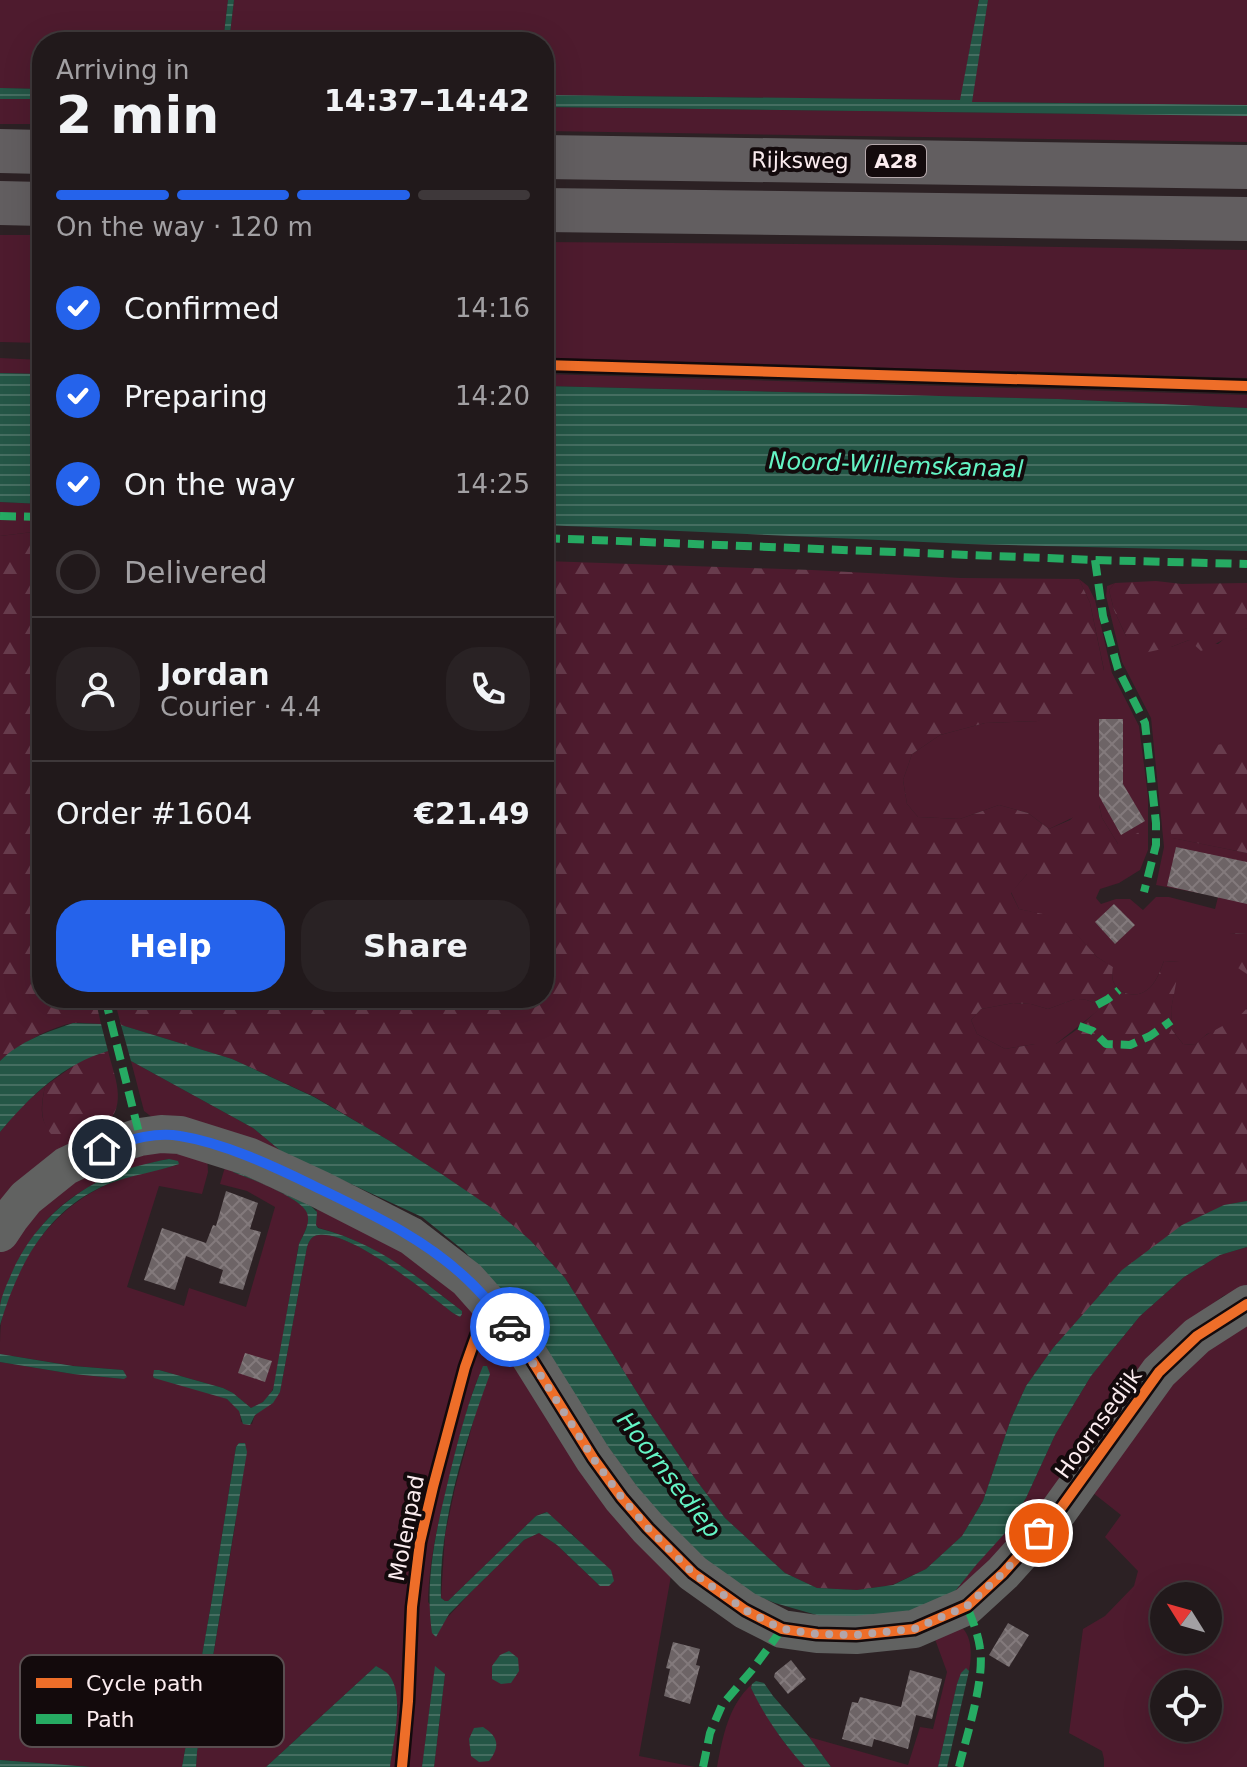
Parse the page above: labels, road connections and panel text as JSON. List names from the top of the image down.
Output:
{
  "streets": {
    "highway": ["Rijksweg", "A28"],
    "street": ["Hoornsedijk"],
    "cycle path": ["Molenpad"]
  },
  "water": ["Noord-Willemskanaal", "Hoornsediep"],
  "legend": ["Cycle path", "Path"],
  "north": "top left",
  "page": {
    "heading": ["2 min", "Arriving in", "14:37–14:42"],
    "panel": [
      "Jordan",
      "Courier · 4.4",
      "Order #1604",
      "€21.49"
    ],
    "bar": "On the way · 120 m",
    "list": [
      ["Confirmed", "14:16"],
      ["Preparing", "14:20"],
      ["On the way", "14:25"],
      "Delivered"
    ],
    "buttons": ["Help", "Share"]
  }
}
